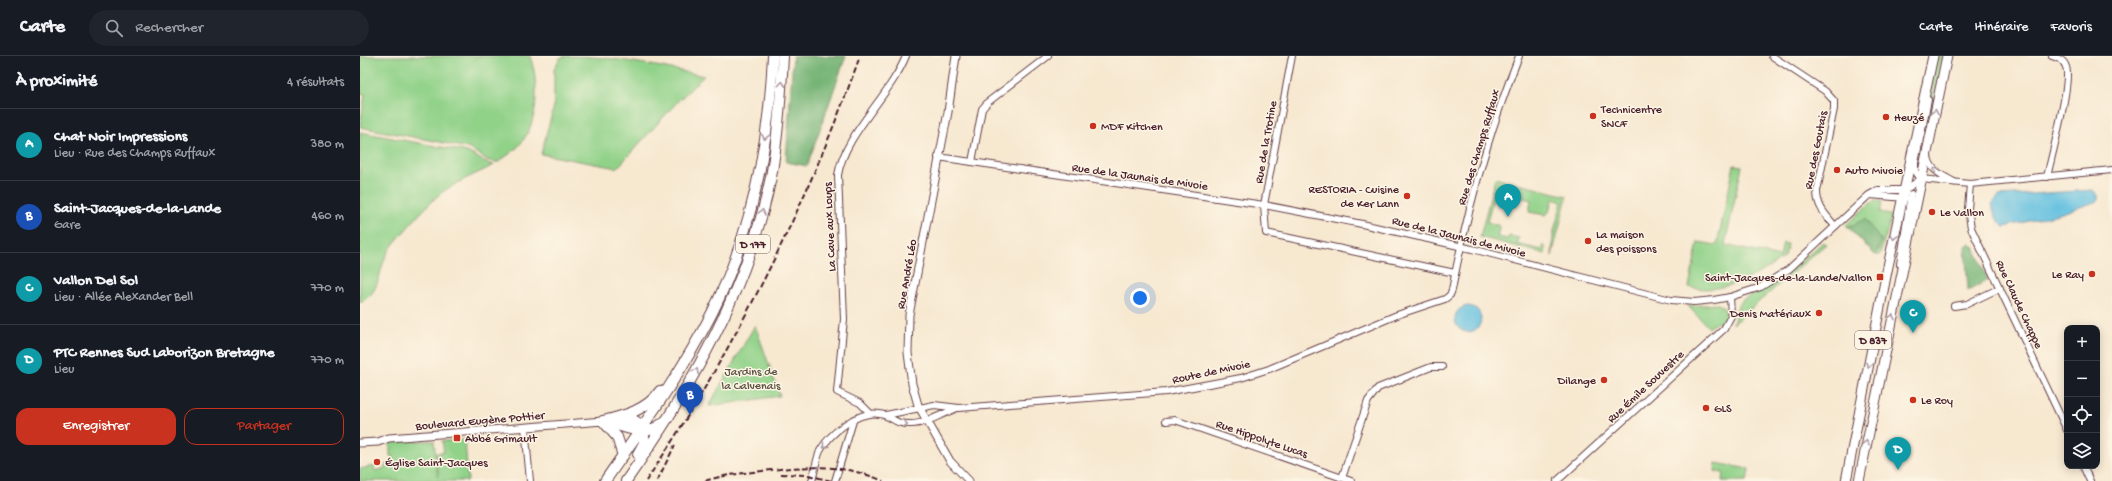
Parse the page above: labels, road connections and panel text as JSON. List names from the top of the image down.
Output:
{
  "streets": {
    "highway": ["D 177"],
    "main road": ["D 837"],
    "street": [
      "Rue de la Trotine",
      "Rue des Champs Ruffaux",
      "Rue des Goutais",
      "Rue de la Jaunais de Mivoie",
      "La Cave aux Loups",
      "Rue André Léo",
      "Rue Claude Chappe",
      "Route de Mivoie",
      "Rue Émile Souvestre",
      "Boulevard Eugène Pottier",
      "Rue Hippolyte Lucas"
    ]
  },
  "crossings": [
    ["Rue de la Trotine", "Rue de la Jaunais de Mivoie"],
    ["Rue de la Trotine", "Route de Mivoie"],
    ["Rue des Champs Ruffaux", "Rue de la Jaunais de Mivoie"],
    ["Rue des Champs Ruffaux", "Route de Mivoie"],
    ["Rue des Goutais", "Rue de la Jaunais de Mivoie"],
    ["Rue de la Jaunais de Mivoie", "Rue André Léo"],
    ["Rue de la Jaunais de Mivoie", "D 837"],
    ["Rue de la Jaunais de Mivoie", "Route de Mivoie"],
    ["Rue de la Jaunais de Mivoie", "Rue Émile Souvestre"],
    ["Rue André Léo", "Route de Mivoie"]
  ],
  "parks": ["Jardins de la Calvenais"],
  "places": {
    "other": [
      "Technicentre SNCF",
      "Heuzé",
      "MDF Kitchen",
      "Auto Mivoie",
      "RESTORIA - Cuisine de Ker Lann",
      "Le Vallon",
      "La maison des poissons",
      "Le Ray",
      "Denis Matériaux",
      "Dilange",
      "Le Roy",
      "GLS",
      "Église Saint-Jacques"
    ],
    "transit": ["Saint-Jacques-de-la-Lande/Vallon", "Abbé Grimault"]
  },
  "page": {
    "header": "Carte",
    "search": "Rechercher",
    "nav": ["Carte", "Itinéraire", "Favoris"],
    "heading": ["À proximité", "4 résultats"],
    "list": [
      {
        "mark": "A",
        "name": "Chat Noir Impressions",
        "note": "Lieu · Rue des Champs Ruffaux",
        "value": "380 m"
      },
      {
        "mark": "B",
        "name": "Saint-Jacques-de-la-Lande",
        "note": "Gare",
        "value": "460 m"
      },
      {
        "mark": "C",
        "name": "Vallon Del Sol",
        "note": "Lieu · Allée Alexander Bell",
        "value": "770 m"
      },
      {
        "mark": "D",
        "name": "PTC Rennes Sud Laborizon Bretagne",
        "note": "Lieu",
        "value": "770 m"
      }
    ],
    "pins": [
      "A",
      "C",
      "B",
      "D"
    ],
    "map_buttons": ["+", "−"],
    "buttons": ["Enregistrer", "Partager"]
  }
}
